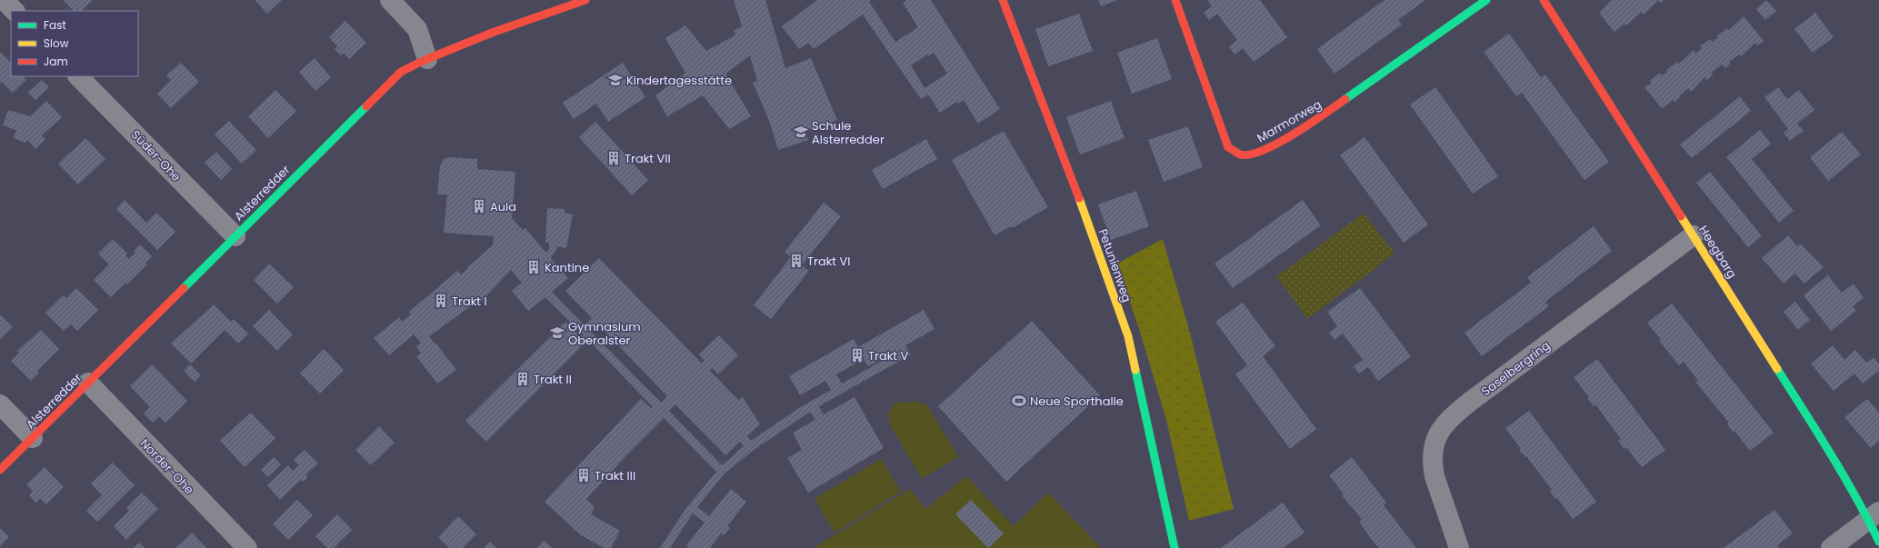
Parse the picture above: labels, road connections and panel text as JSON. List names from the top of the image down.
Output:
{
  "streets": {
    "street": [
      "Marmorweg",
      "Süder-Ohe",
      "Alsterredder",
      "Heegbarg",
      "Petunienweg",
      "Saselbergring",
      "Norder-Ohe"
    ]
  },
  "crossings": [
    ["Süder-Ohe", "Alsterredder"],
    ["Alsterredder", "Norder-Ohe"],
    ["Heegbarg", "Saselbergring"]
  ],
  "places": {
    "school or university": ["Kindertagesstätte", "Schule Alsterredder", "Gymnasium Oberalster"],
    "building": [
      "Trakt VII",
      "Aula",
      "Trakt VI",
      "Kantine",
      "Trakt I",
      "Trakt V",
      "Trakt II",
      "Trakt III"
    ],
    "sports": ["Neue Sporthalle"]
  },
  "legend": ["Fast", "Slow", "Jam"]
}
